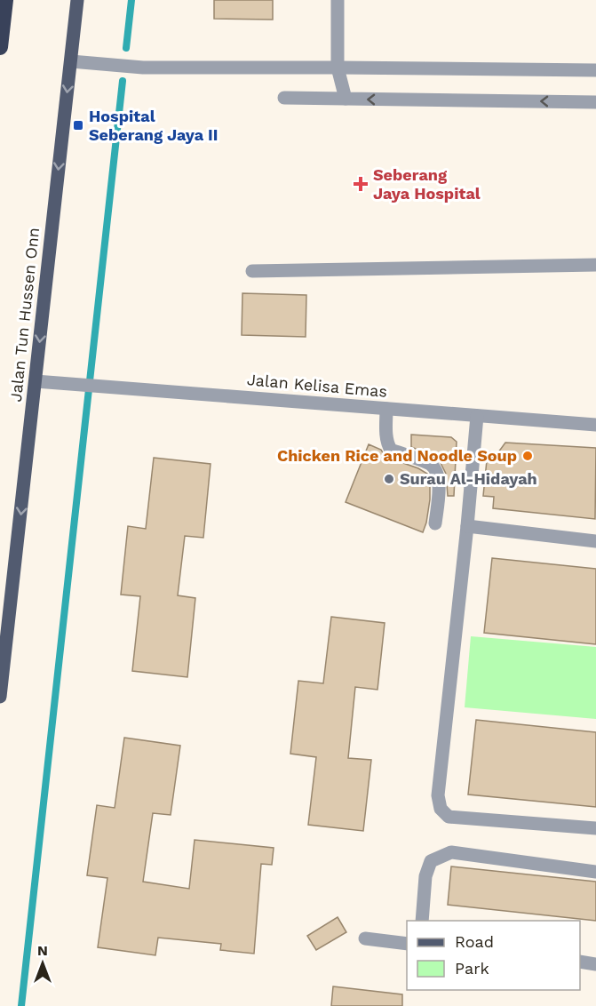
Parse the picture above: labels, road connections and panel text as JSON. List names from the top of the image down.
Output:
{
  "streets": {
    "main road": ["Jalan Tun Hussen Onn"],
    "street": ["Jalan Kelisa Emas"]
  },
  "crossings": [
    ["Jalan Tun Hussen Onn", "Jalan Kelisa Emas"]
  ],
  "one_way": ["Jalan Tun Hussen Onn"],
  "places": {
    "transit": ["Hospital Seberang Jaya II"],
    "health": ["Seberang Jaya Hospital"],
    "other": ["Chicken Rice and Noodle Soup", "Surau Al-Hidayah"]
  },
  "legend": ["Road", "Park"],
  "north": "top"
}
